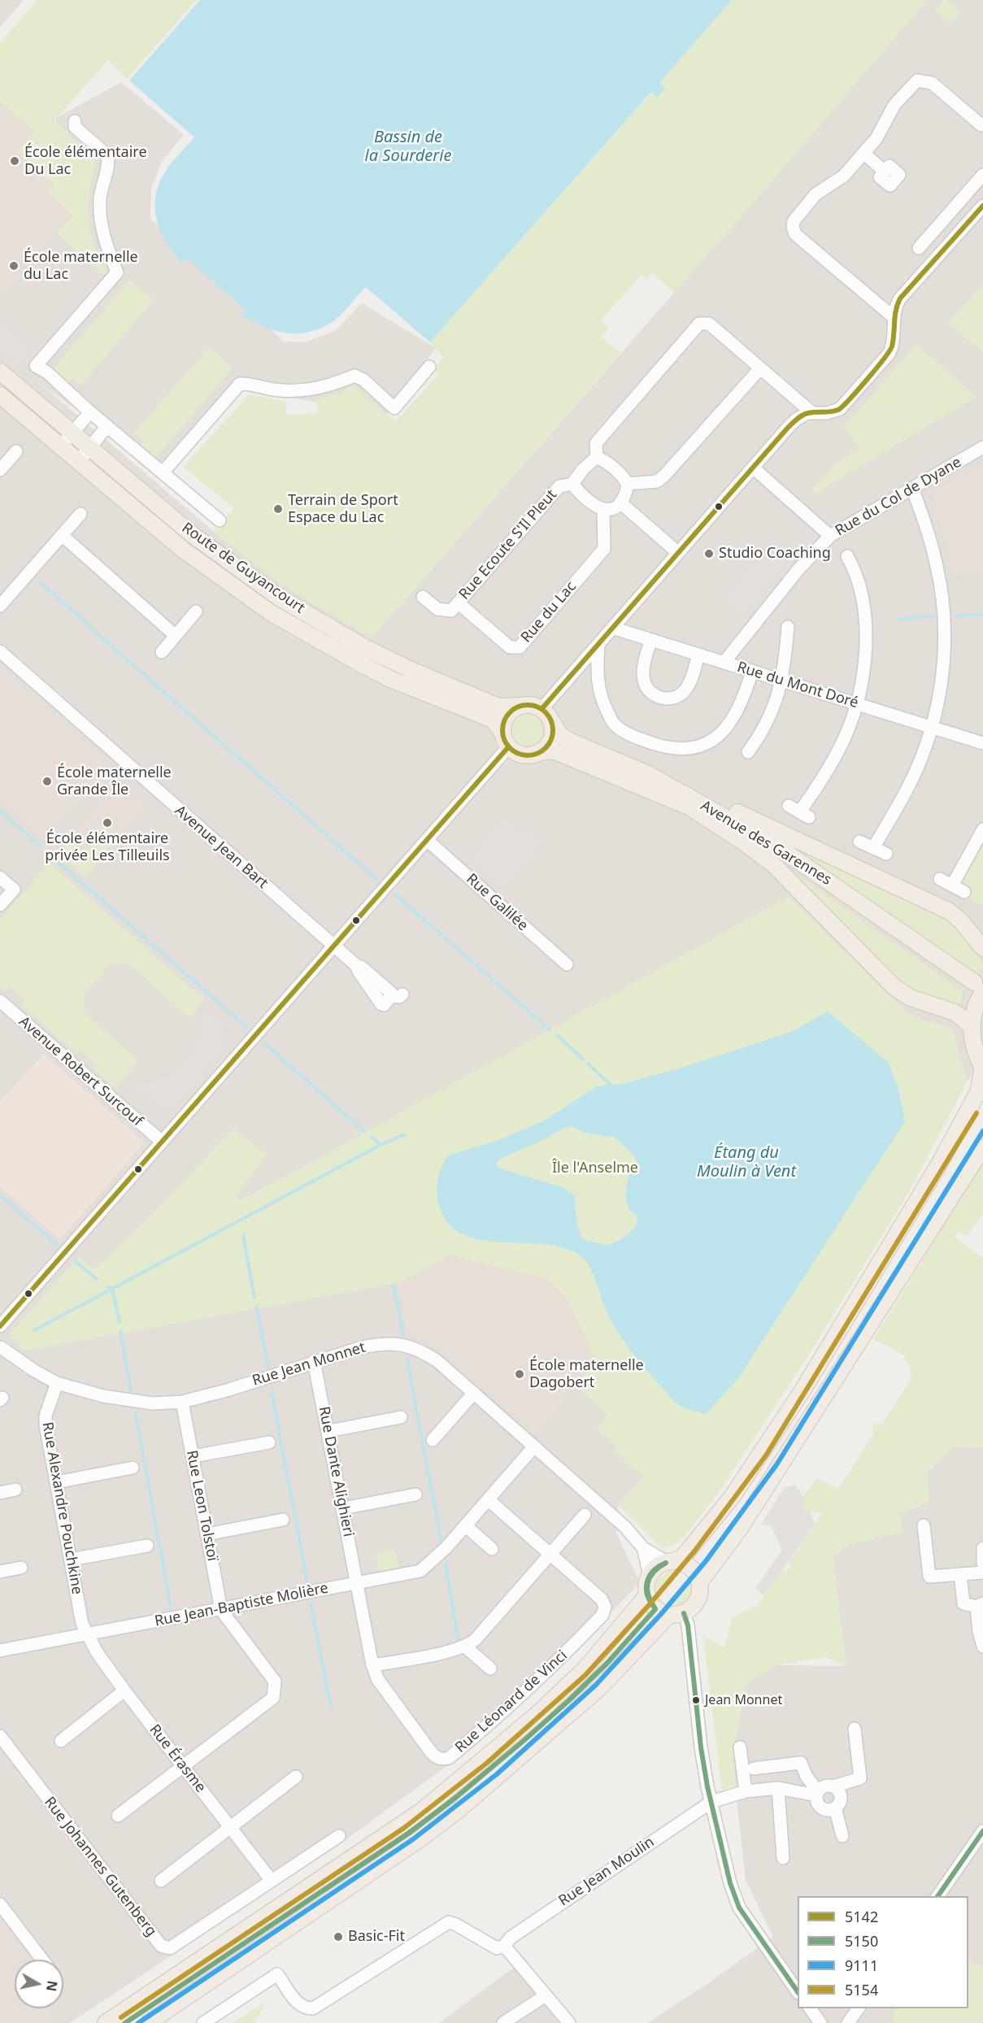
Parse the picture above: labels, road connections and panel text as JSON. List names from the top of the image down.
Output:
{
  "streets": {
    "main road": ["Route de Guyancourt", "Avenue des Garennes"],
    "street": [
      "Rue du Col de Dyane",
      "Rue Ecoute S'Il Pleut",
      "Rue du Lac",
      "Rue du Mont Doré",
      "Avenue Jean Bart",
      "Rue Galilée",
      "Avenue Robert Surcouf",
      "Rue Jean Monnet",
      "Rue Dante Alighieri",
      "Rue Leon Tolstoï",
      "Rue Alexandre Pouchkine",
      "Rue Jean-Baptiste Molière",
      "Rue Léonard de Vinci",
      "Rue Érasme",
      "Rue Johannes Gutenberg",
      "Rue Jean Moulin"
    ]
  },
  "crossings": [
    ["Rue du Col de Dyane", "Rue du Mont Doré"],
    ["Rue Ecoute S'Il Pleut", "Rue du Lac"],
    ["Route de Guyancourt", "Avenue des Garennes"],
    ["Rue Jean Monnet", "Rue Dante Alighieri"],
    ["Rue Jean Monnet", "Rue Leon Tolstoï"],
    ["Rue Jean Monnet", "Rue Alexandre Pouchkine"],
    ["Rue Jean Monnet", "Rue Jean-Baptiste Molière"],
    ["Rue Dante Alighieri", "Rue Jean-Baptiste Molière"],
    ["Rue Dante Alighieri", "Rue Léonard de Vinci"],
    ["Rue Leon Tolstoï", "Rue Jean-Baptiste Molière"],
    ["Rue Alexandre Pouchkine", "Rue Jean-Baptiste Molière"],
    ["Rue Alexandre Pouchkine", "Rue Érasme"],
    ["Rue Jean-Baptiste Molière", "Rue Léonard de Vinci"],
    ["Rue Jean-Baptiste Molière", "Rue Érasme"],
    ["Rue Érasme", "Rue Johannes Gutenberg"]
  ],
  "water": ["Bassin de la Sourderie", "Étang du Moulin à Vent"],
  "parks": ["Île l'Anselme"],
  "places": [
    "École élémentaire Du Lac",
    "École maternelle du Lac",
    "Terrain de Sport Espace du Lac",
    "Studio Coaching",
    "École maternelle Grande Île",
    "École élémentaire privée Les Tilleuils",
    "École maternelle Dagobert",
    "Jean Monnet",
    "Basic-Fit"
  ],
  "lines": [
    "transit line 5142",
    "transit line 5154",
    "transit line 9111",
    "transit line 5150"
  ],
  "legend": [
    "5142",
    "5150",
    "9111",
    "5154"
  ],
  "north": "right"
}
